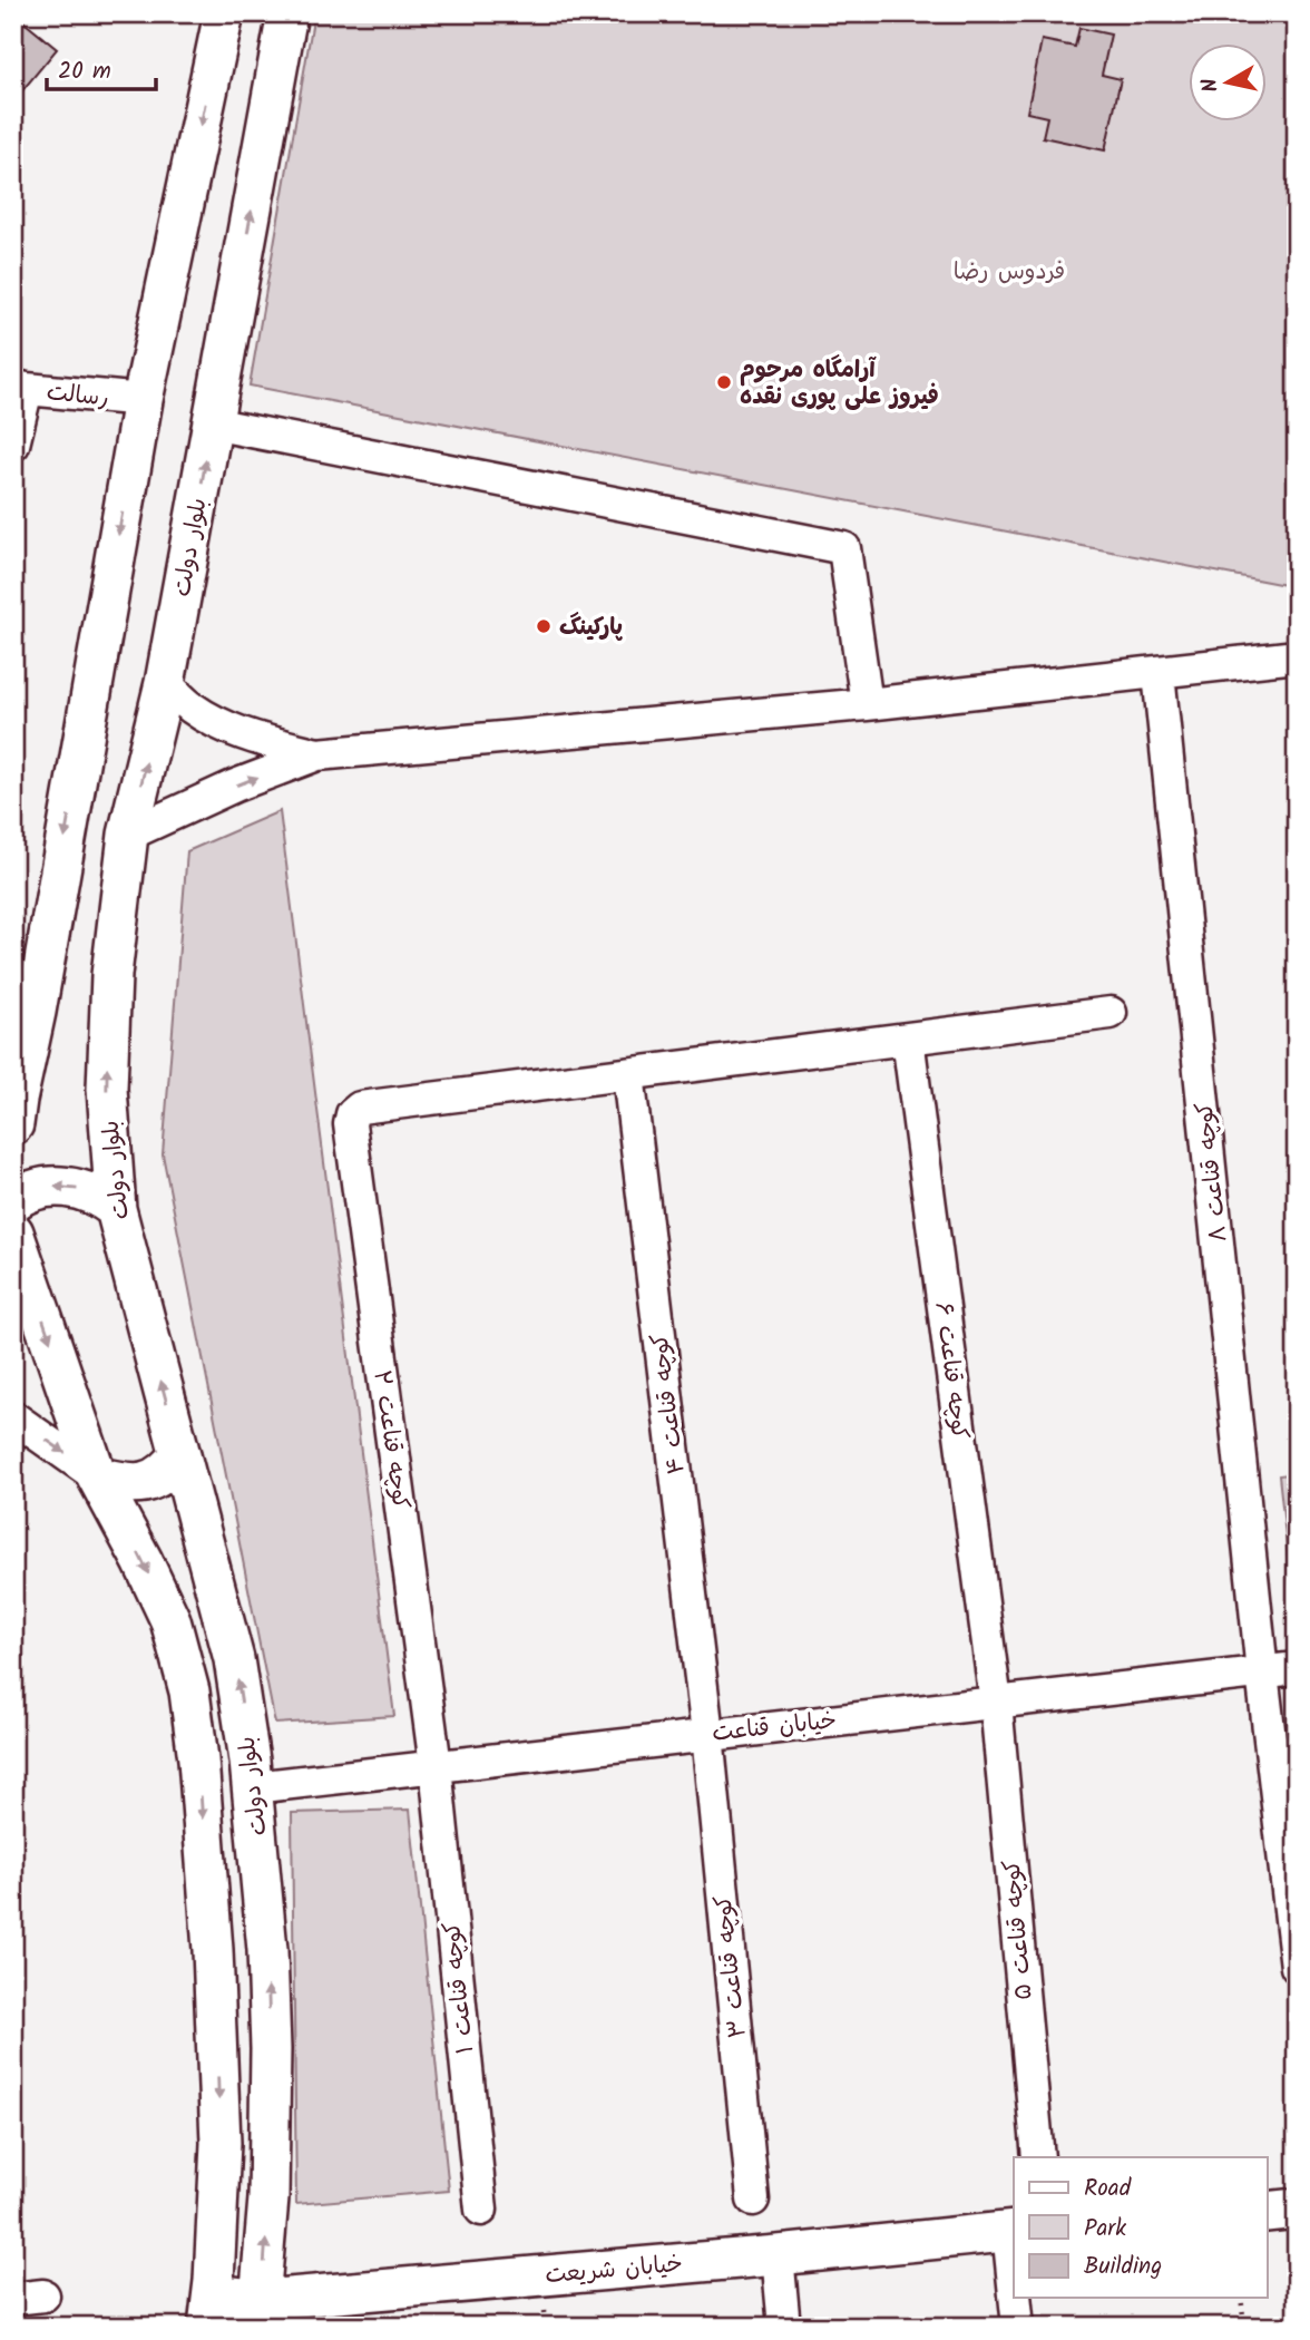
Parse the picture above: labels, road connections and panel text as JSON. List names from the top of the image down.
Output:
{
  "streets": {
    "street": [
      "رسالت",
      "بلوار دولت",
      "کوچه قناعت ۸",
      "کوچه قناعت ۶",
      "کوچه قناعت ۴",
      "کوچه قناعت ۲",
      "خیابان قناعت",
      "کوچه قناعت ۵",
      "کوچه قناعت ۳",
      "کوچه قناعت ۱",
      "خیابان شریعت"
    ]
  },
  "crossings": [
    ["بلوار دولت", "خیابان قناعت"],
    ["بلوار دولت", "خیابان شریعت"],
    ["کوچه قناعت ۸", "خیابان قناعت"],
    ["کوچه قناعت ۶", "خیابان قناعت"],
    ["کوچه قناعت ۶", "کوچه قناعت ۵"],
    ["کوچه قناعت ۴", "کوچه قناعت ۲"],
    ["کوچه قناعت ۴", "خیابان قناعت"],
    ["کوچه قناعت ۴", "کوچه قناعت ۳"],
    ["کوچه قناعت ۲", "خیابان قناعت"],
    ["کوچه قناعت ۲", "کوچه قناعت ۱"],
    ["خیابان قناعت", "کوچه قناعت ۵"],
    ["خیابان قناعت", "کوچه قناعت ۳"],
    ["خیابان قناعت", "کوچه قناعت ۱"]
  ],
  "parks": ["فردوس رضا"],
  "places": ["آرامگاه مرحوم فیروز علی پوری نقده", "پارکینگ"],
  "legend": ["Road", "Park", "Building"],
  "scale_bar": "20 m",
  "north": "left"
}
